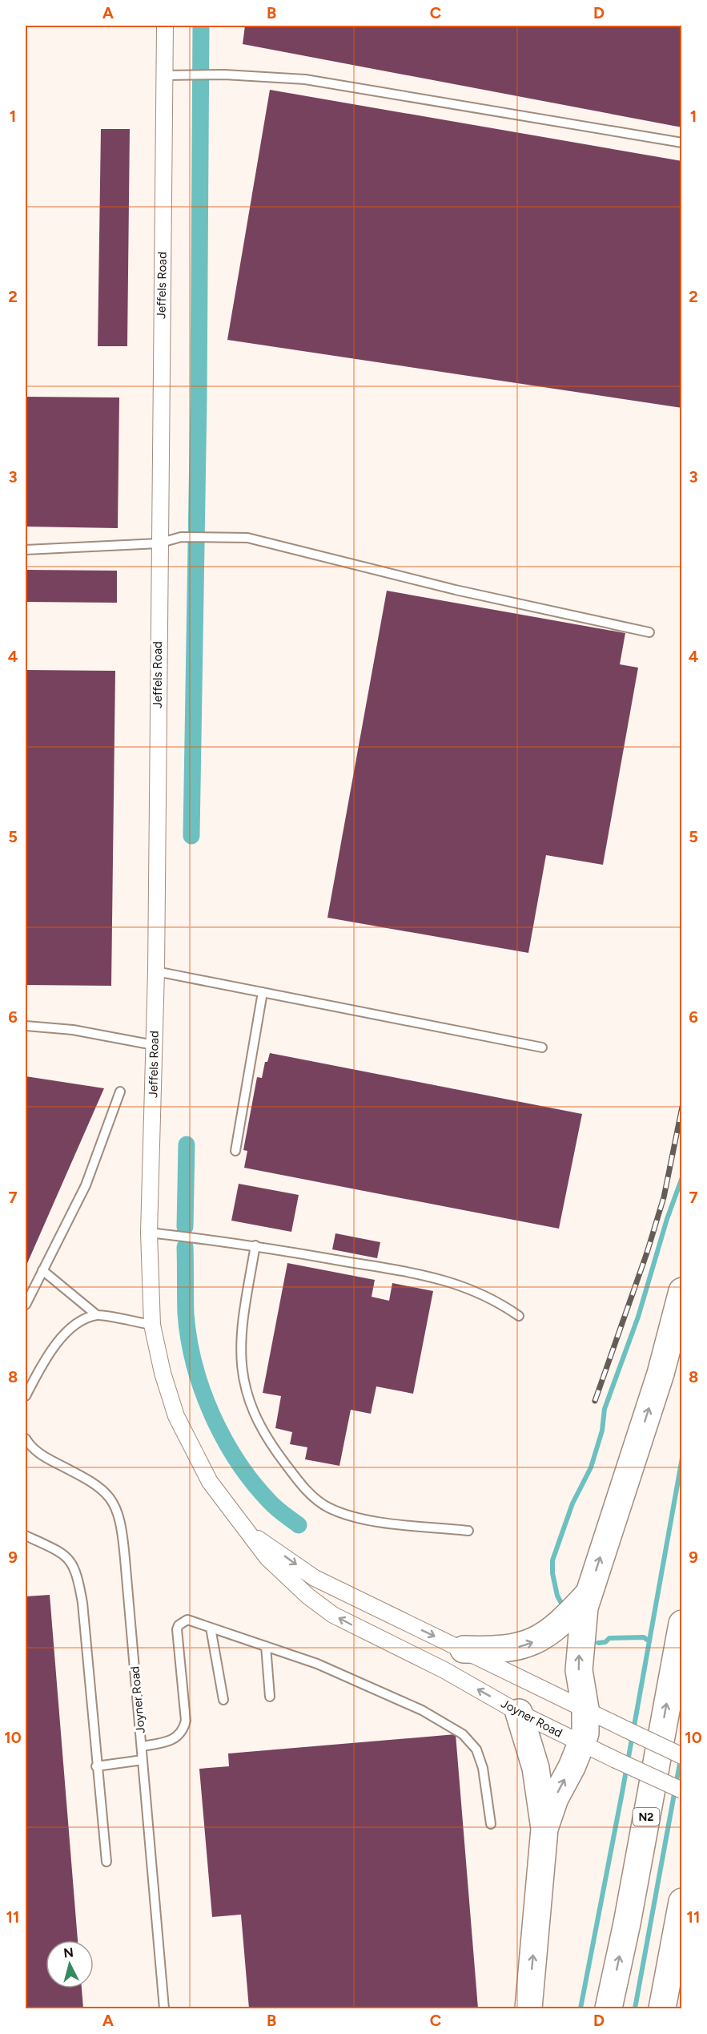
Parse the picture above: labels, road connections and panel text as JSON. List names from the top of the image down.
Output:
{
  "streets": {
    "highway": ["N2"],
    "street": ["Jeffels Road", "Joyner Road"]
  },
  "crossings": [
    ["Jeffels Road", "Joyner Road"]
  ],
  "north": "top",
  "grid": {
    "columns": [
      "A",
      "B",
      "C",
      "D"
    ],
    "rows": [
      "1",
      "2",
      "3",
      "4",
      "5",
      "6",
      "7",
      "8",
      "9",
      "10",
      "11"
    ]
  }
}
